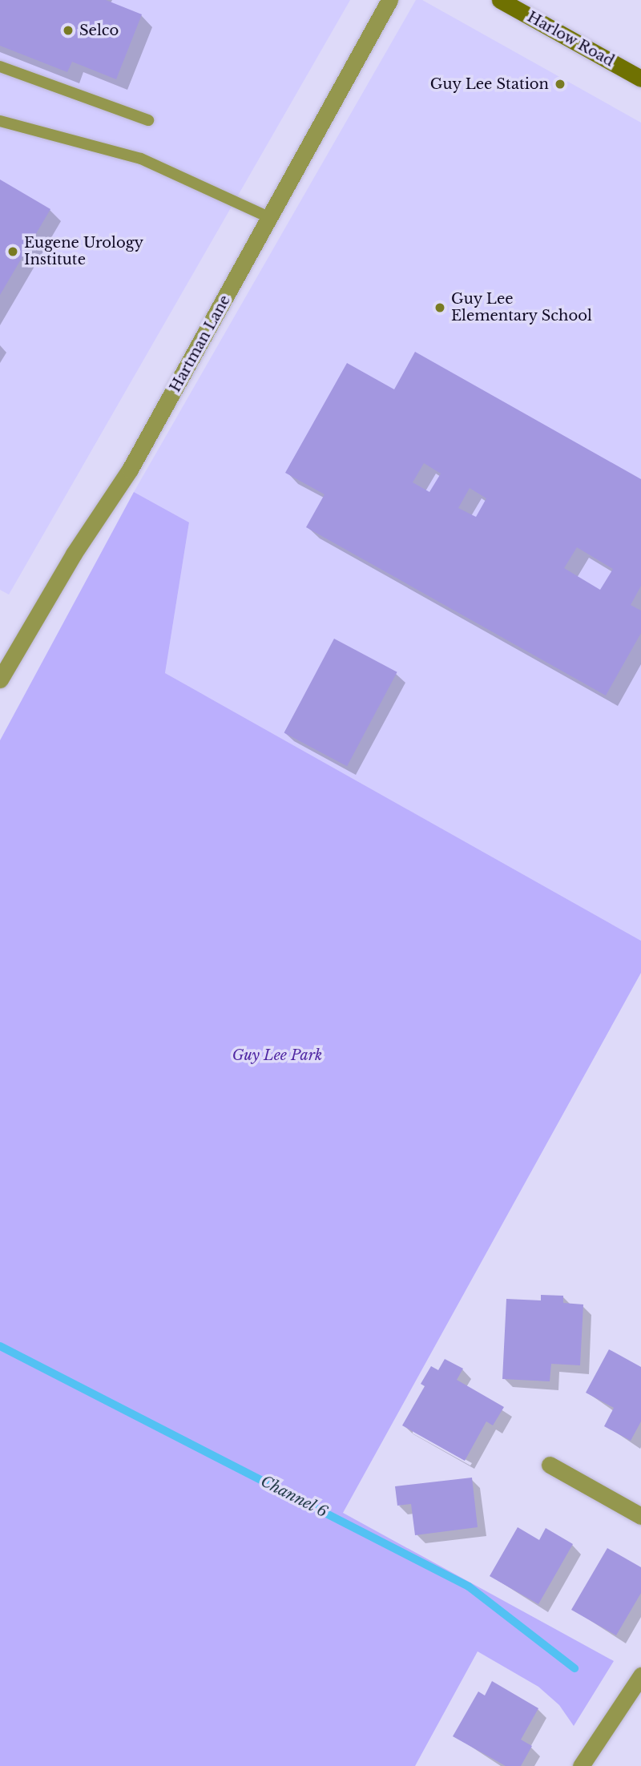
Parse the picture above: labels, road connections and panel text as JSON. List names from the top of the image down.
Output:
{
  "streets": {
    "main road": ["Harlow Road"],
    "street": ["Hartman Lane"]
  },
  "water": ["Channel 6"],
  "parks": ["Guy Lee Park"],
  "places": [
    "Selco",
    "Guy Lee Station",
    "Eugene Urology Institute",
    "Guy Lee Elementary School"
  ]
}
